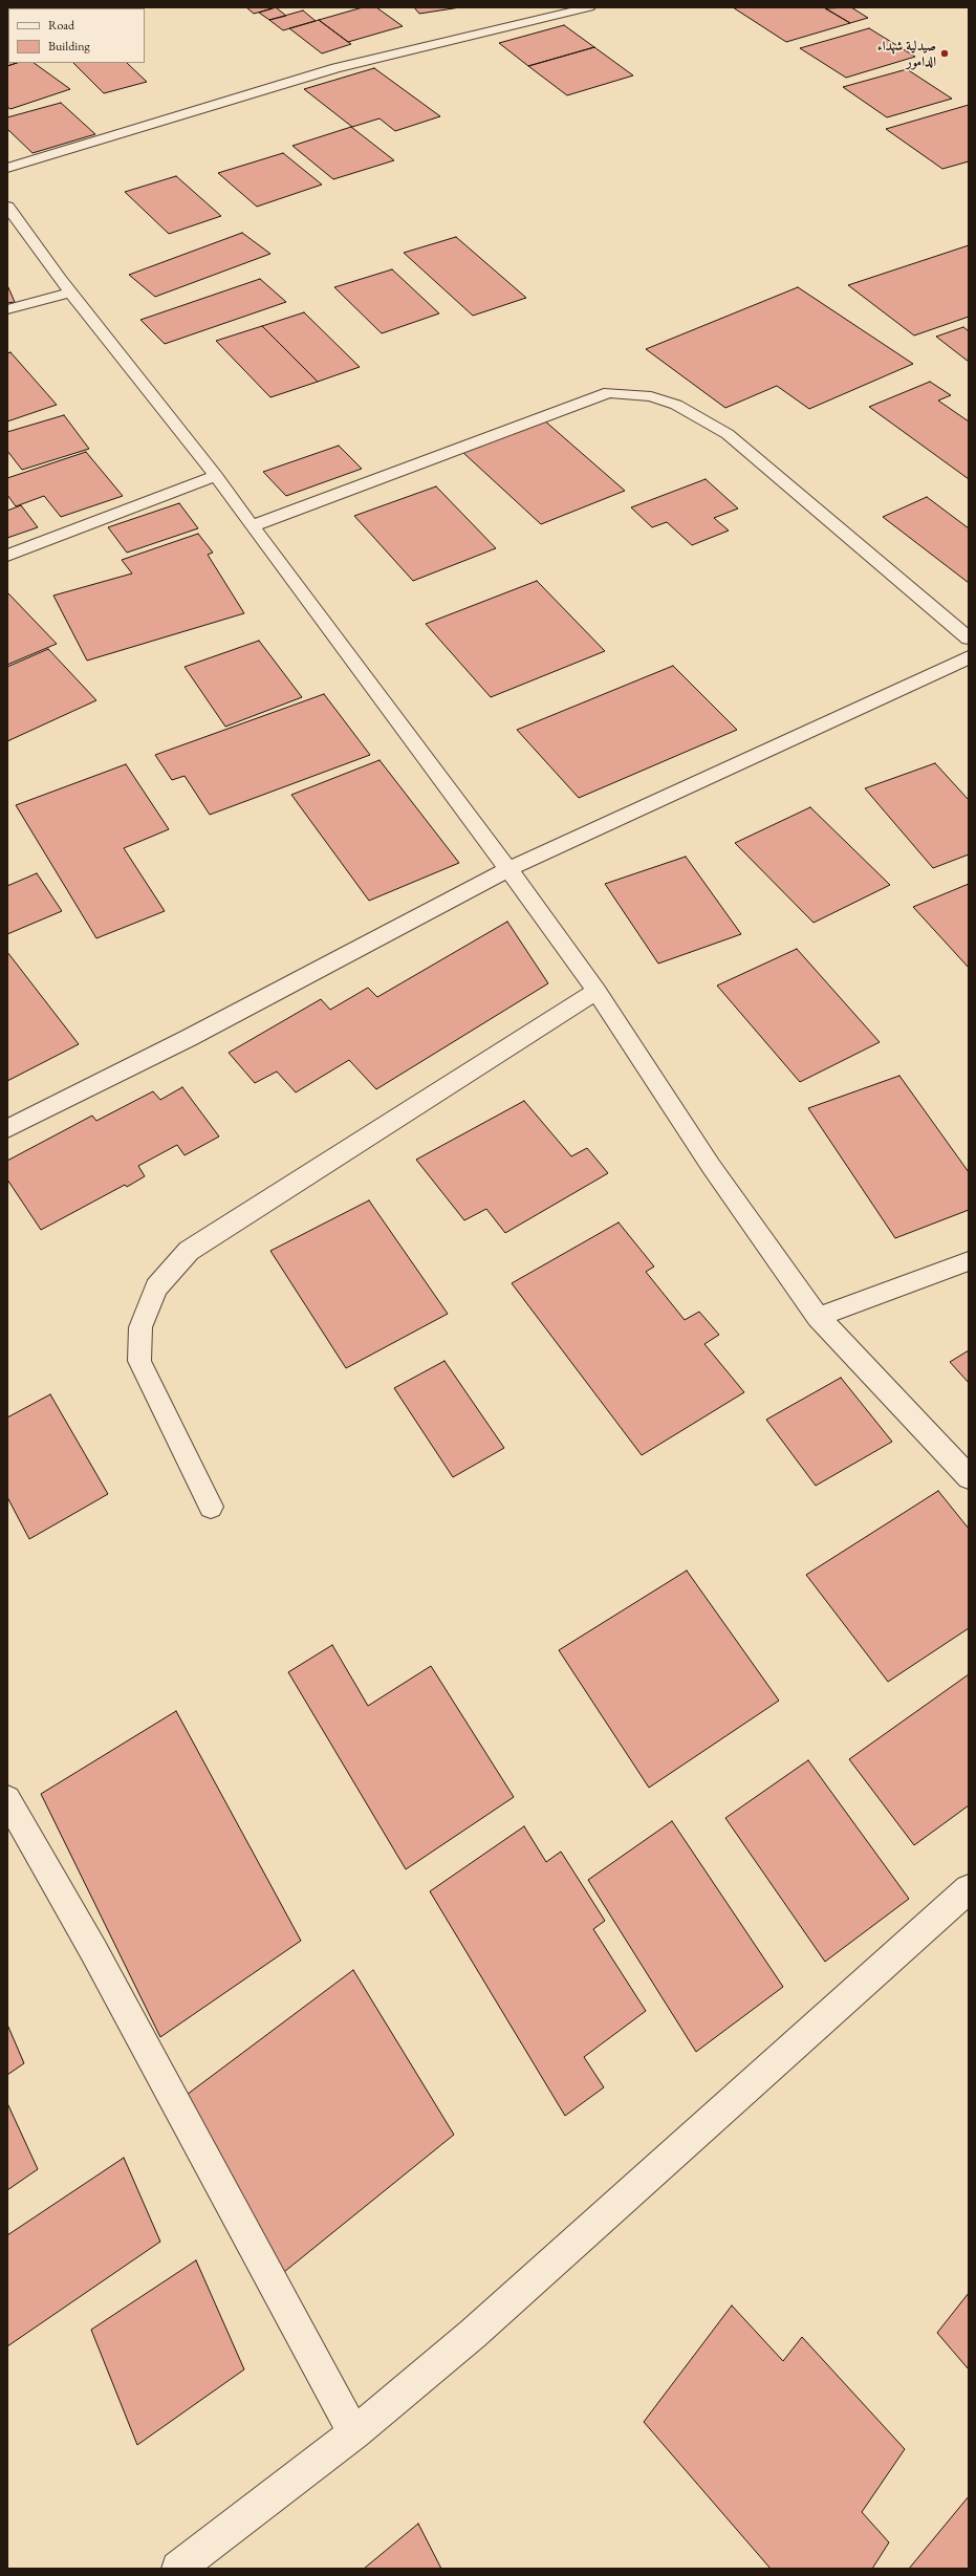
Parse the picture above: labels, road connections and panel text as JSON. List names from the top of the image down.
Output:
{
  "places": ["صيدلية شهداء الدامور"],
  "legend": ["Road", "Building"]
}
